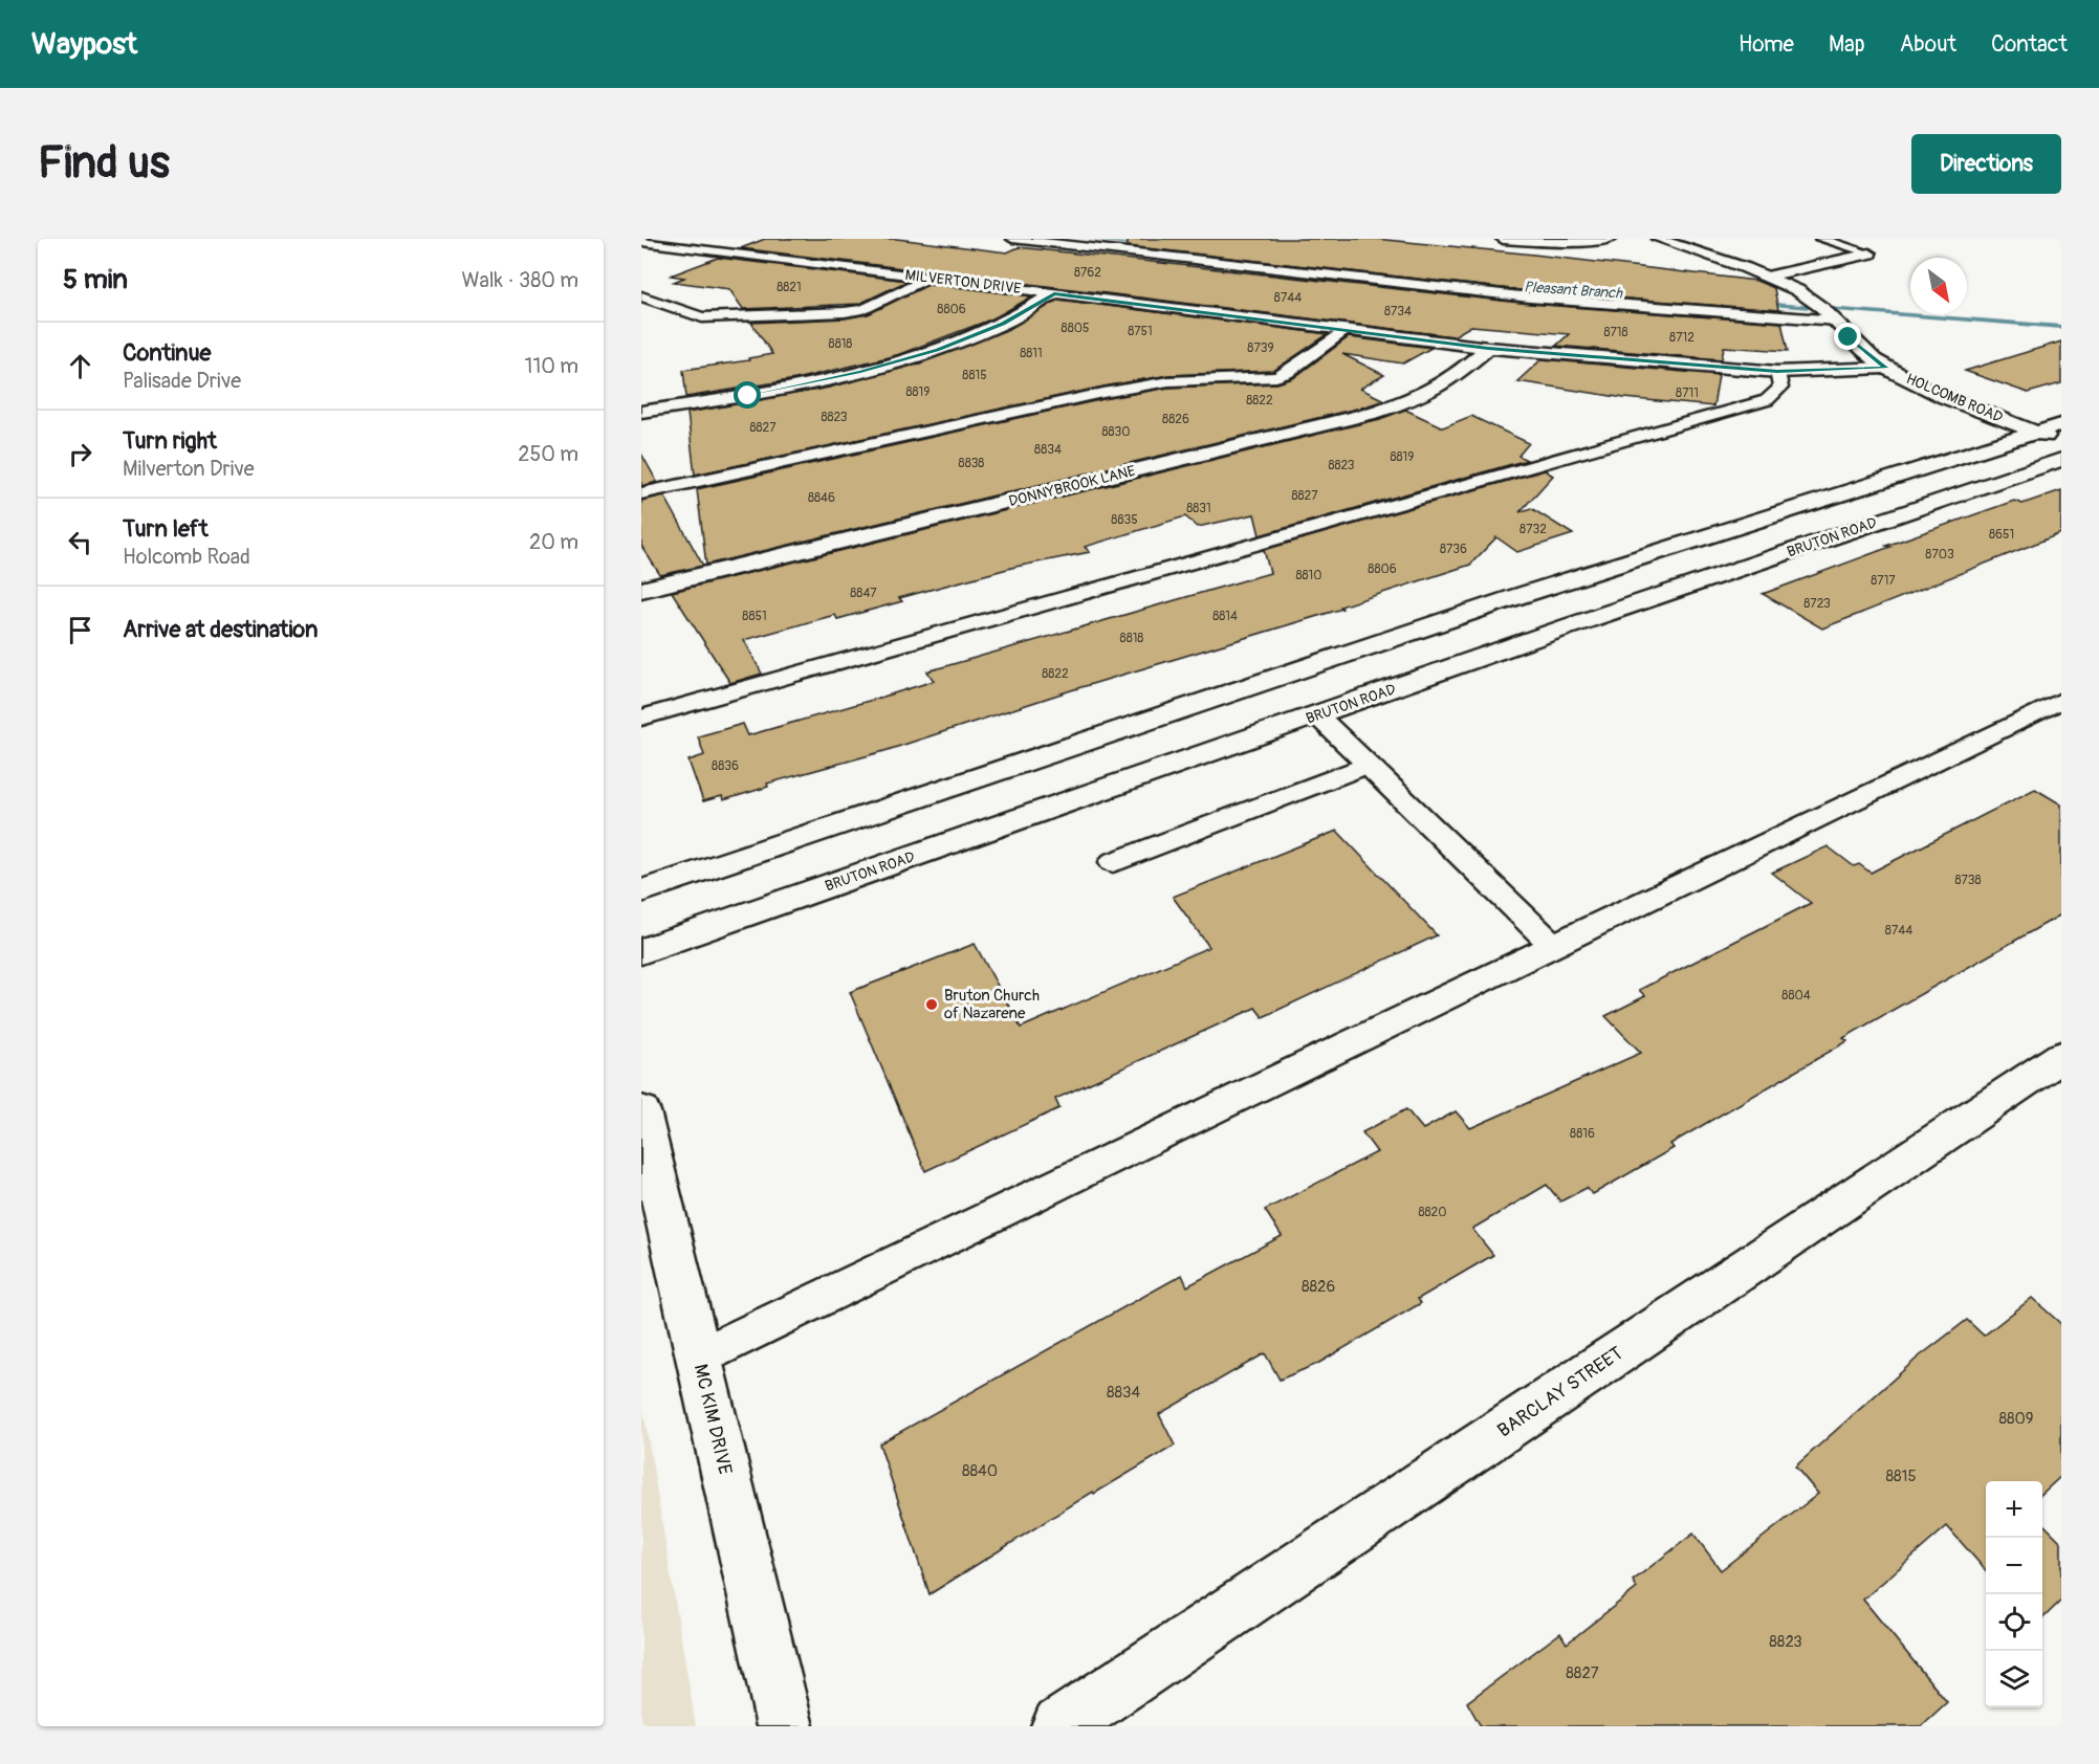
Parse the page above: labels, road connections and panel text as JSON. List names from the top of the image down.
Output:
{
  "streets": {
    "street": [
      "MILVERTON DRIVE",
      "HOLCOMB ROAD",
      "DONNYBROOK LANE",
      "BRUTON ROAD",
      "BARCLAY STREET",
      "MC KIM DRIVE"
    ]
  },
  "crossings": [
    ["MILVERTON DRIVE", "HOLCOMB ROAD"],
    ["MILVERTON DRIVE", "DONNYBROOK LANE"]
  ],
  "water": ["Pleasant Branch"],
  "places": ["Bruton Church of Nazarene"],
  "house_numbers": [
    "8762",
    "8821",
    "8744",
    "8806",
    "8734",
    "8805",
    "8751",
    "8718",
    "8712",
    "8818",
    "8739",
    "8811",
    "8815",
    "8819",
    "8711",
    "8822",
    "8823",
    "8826",
    "8827",
    "8830",
    "8834",
    "8819",
    "8838",
    "8823",
    "8827",
    "8846",
    "8831",
    "8835",
    "8732",
    "8651",
    "8736",
    "8703",
    "8806",
    "8810",
    "8717",
    "8847",
    "8723",
    "8851",
    "8814",
    "8818",
    "8822",
    "8836",
    "8738",
    "8744",
    "8804",
    "8816",
    "8820",
    "8826",
    "8834",
    "8809",
    "8840",
    "8815",
    "8823",
    "8827"
  ],
  "north": "bottom right",
  "page": {
    "header": "Waypost",
    "nav": [
      "Home",
      "Map",
      "About",
      "Contact"
    ],
    "buttons": "Directions",
    "title": "Find us",
    "heading": ["5 min", "Walk · 380 m"],
    "list": [
      ["Continue", "Palisade Drive", "110 m"],
      ["Turn right", "Milverton Drive", "250 m"],
      ["Turn left", "Holcomb Road", "20 m"],
      "Arrive at destination"
    ],
    "map_buttons": ["+", "−"]
  }
}
